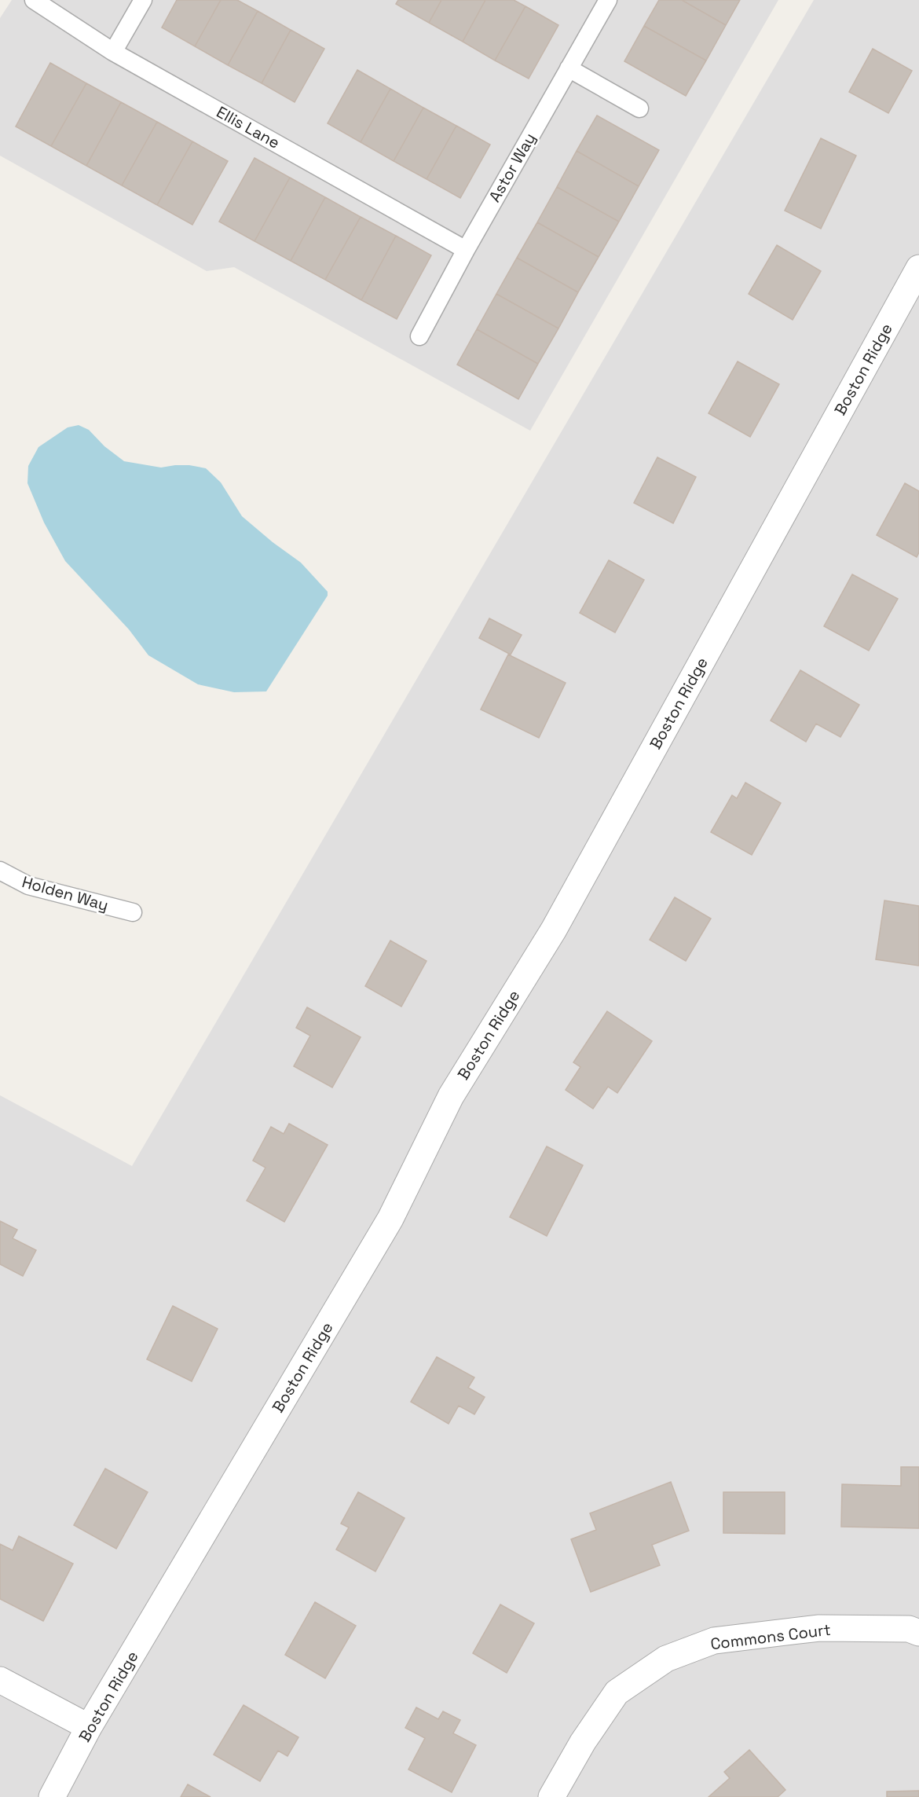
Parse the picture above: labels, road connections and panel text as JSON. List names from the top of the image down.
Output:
{
  "streets": {
    "street": ["Boston Ridge", "Commons Court"],
    "lane": ["Ellis Lane", "Astor Way", "Holden Way"]
  },
  "crossings": [
    ["Ellis Lane", "Astor Way"]
  ]
}
